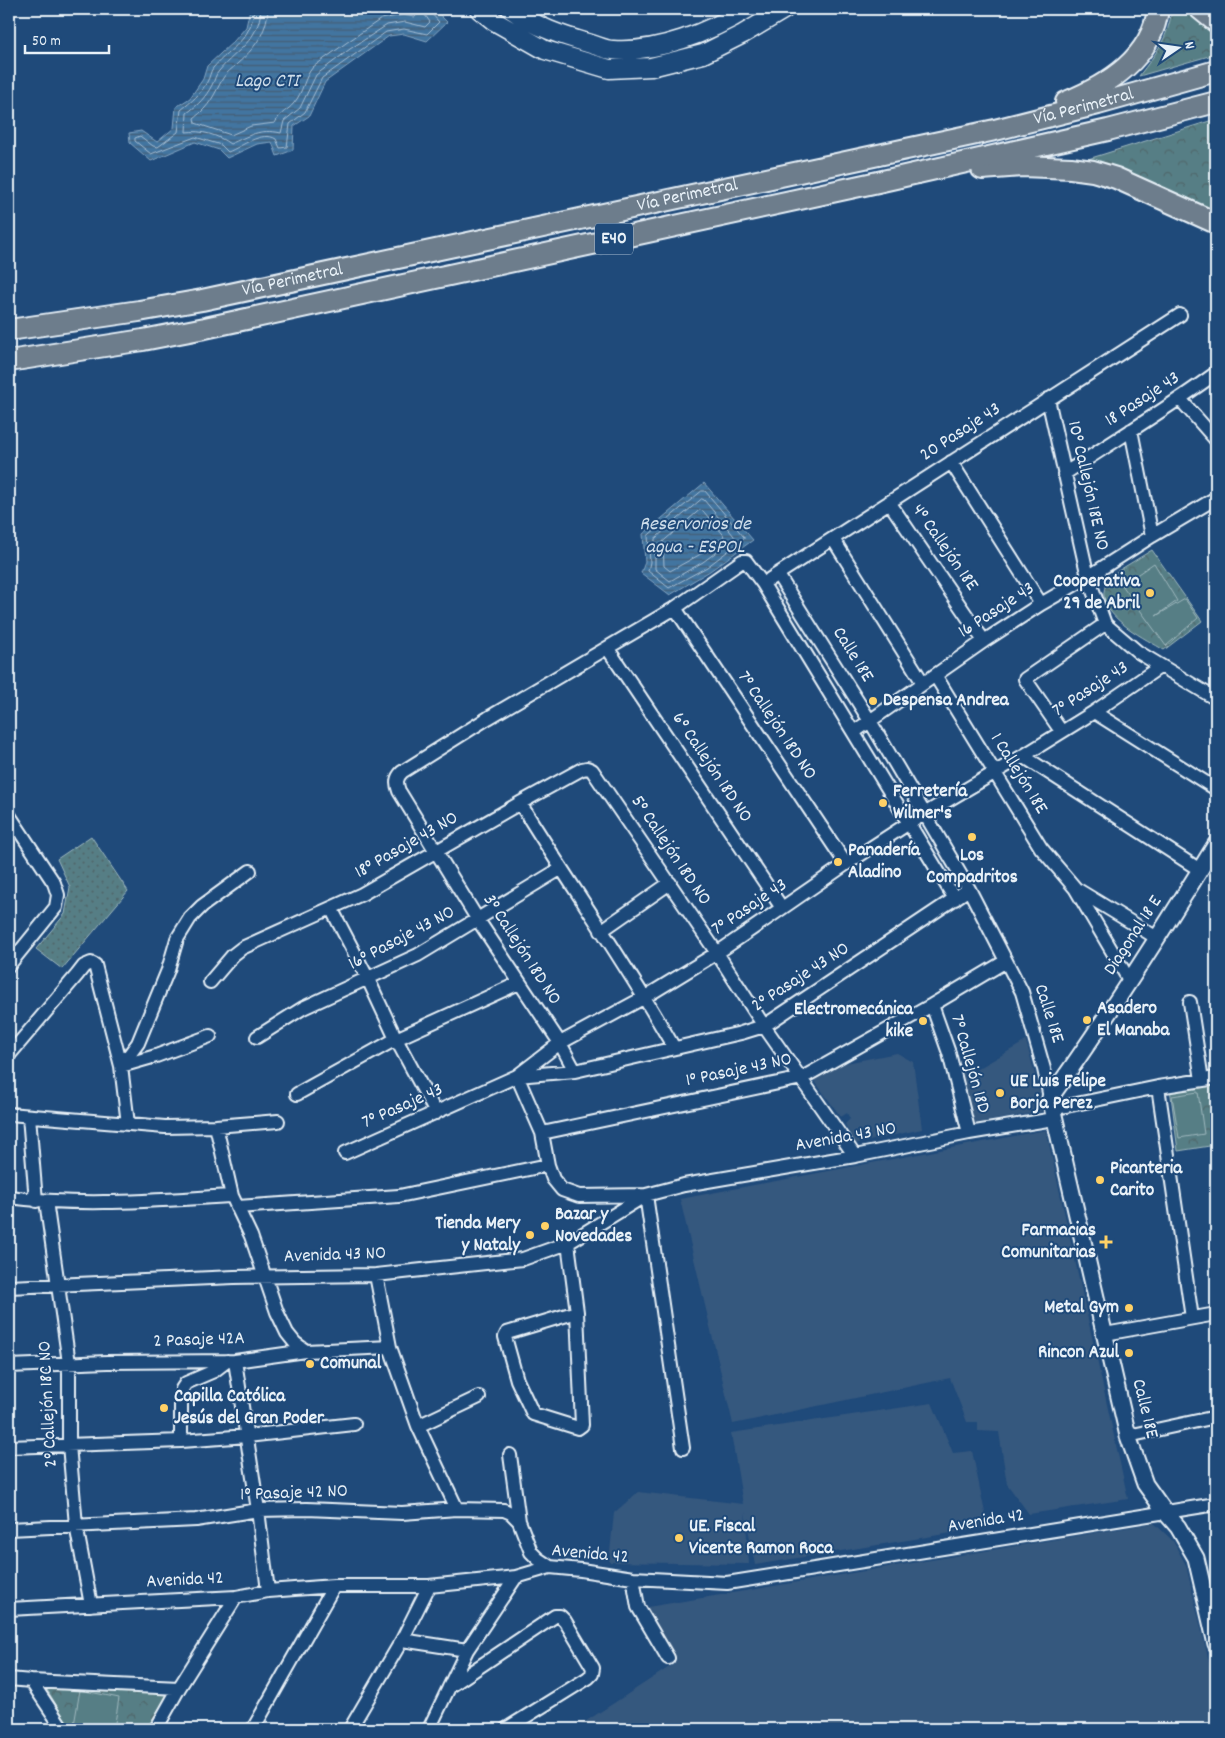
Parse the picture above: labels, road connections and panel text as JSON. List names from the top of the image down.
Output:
{
  "streets": {
    "highway": ["Vía Perimetral", "E40"],
    "street": [
      "18 Pasaje 43",
      "20 Pasaje 43",
      "10° Callejón 18E NO",
      "4° Callejón 18E",
      "16 Pasaje 43",
      "Calle 18E",
      "7° Pasaje 43",
      "7° Callejón 18D NO",
      "6° Callejón 18D NO",
      "1 Callejón 18E",
      "18° Pasaje 43 NO",
      "5° Callejón 18D NO",
      "Diagonal 18 E",
      "16° Pasaje 43 NO",
      "3° Callejón 18D NO",
      "2° Pasaje 43 NO",
      "7° Callejón 18D",
      "1° Pasaje 43 NO",
      "Avenida 43 NO",
      "2 Pasaje 42A",
      "2° Callejón 18C NO",
      "1° Pasaje 42 NO",
      "Avenida 42"
    ]
  },
  "crossings": [
    ["18 Pasaje 43", "10° Callejón 18E NO"],
    ["20 Pasaje 43", "10° Callejón 18E NO"],
    ["20 Pasaje 43", "4° Callejón 18E"],
    ["20 Pasaje 43", "Calle 18E"],
    ["10° Callejón 18E NO", "16 Pasaje 43"],
    ["10° Callejón 18E NO", "7° Pasaje 43"],
    ["4° Callejón 18E", "16 Pasaje 43"],
    ["16 Pasaje 43", "Calle 18E"],
    ["16 Pasaje 43", "1 Callejón 18E"],
    ["Calle 18E", "7° Pasaje 43"],
    ["Calle 18E", "Diagonal 18 E"],
    ["Calle 18E", "2° Pasaje 43 NO"],
    ["Calle 18E", "1° Pasaje 43 NO"],
    ["Calle 18E", "Avenida 43 NO"],
    ["Calle 18E", "Avenida 42"],
    ["7° Pasaje 43", "7° Callejón 18D NO"],
    ["7° Pasaje 43", "6° Callejón 18D NO"],
    ["7° Pasaje 43", "1 Callejón 18E"],
    ["7° Pasaje 43", "5° Callejón 18D NO"],
    ["7° Pasaje 43", "3° Callejón 18D NO"],
    ["7° Pasaje 43", "2° Pasaje 43 NO"],
    ["7° Pasaje 43", "Avenida 43 NO"],
    ["6° Callejón 18D NO", "3° Callejón 18D NO"],
    ["1 Callejón 18E", "Diagonal 18 E"],
    ["18° Pasaje 43 NO", "5° Callejón 18D NO"],
    ["18° Pasaje 43 NO", "3° Callejón 18D NO"],
    ["5° Callejón 18D NO", "2° Pasaje 43 NO"],
    ["5° Callejón 18D NO", "1° Pasaje 43 NO"],
    ["5° Callejón 18D NO", "Avenida 43 NO"],
    ["Diagonal 18 E", "Avenida 43 NO"],
    ["16° Pasaje 43 NO", "3° Callejón 18D NO"],
    ["3° Callejón 18D NO", "2° Pasaje 43 NO"],
    ["2° Pasaje 43 NO", "Avenida 43 NO"],
    ["7° Callejón 18D", "1° Pasaje 43 NO"],
    ["7° Callejón 18D", "Avenida 43 NO"],
    ["1° Pasaje 43 NO", "Avenida 43 NO"],
    ["Avenida 43 NO", "2° Callejón 18C NO"],
    ["2 Pasaje 42A", "2° Callejón 18C NO"],
    ["2° Callejón 18C NO", "1° Pasaje 42 NO"],
    ["2° Callejón 18C NO", "Avenida 42"]
  ],
  "water": ["Lago CTI", "Reservorios de agua - ESPOL"],
  "places": {
    "other": [
      "Cooperativa 29 de Abril",
      "Despensa Andrea",
      "Ferretería Wilmer's",
      "Los Compadritos",
      "Panadería Aladino",
      "Asadero El Manaba",
      "Electromecánica kike",
      "UE Luis Felipe Borja Perez",
      "Picanteria Carito",
      "Bazar y Novedades",
      "Tienda Mery y Nataly",
      "Metal Gym",
      "Rincon Azul",
      "Comunal",
      "Capilla Católica Jesús del Gran Poder",
      "UE. Fiscal Vicente Ramon Roca"
    ],
    "health": ["Farmacias Comunitarias"]
  },
  "scale_bar": "50 m",
  "north": "right"
}
